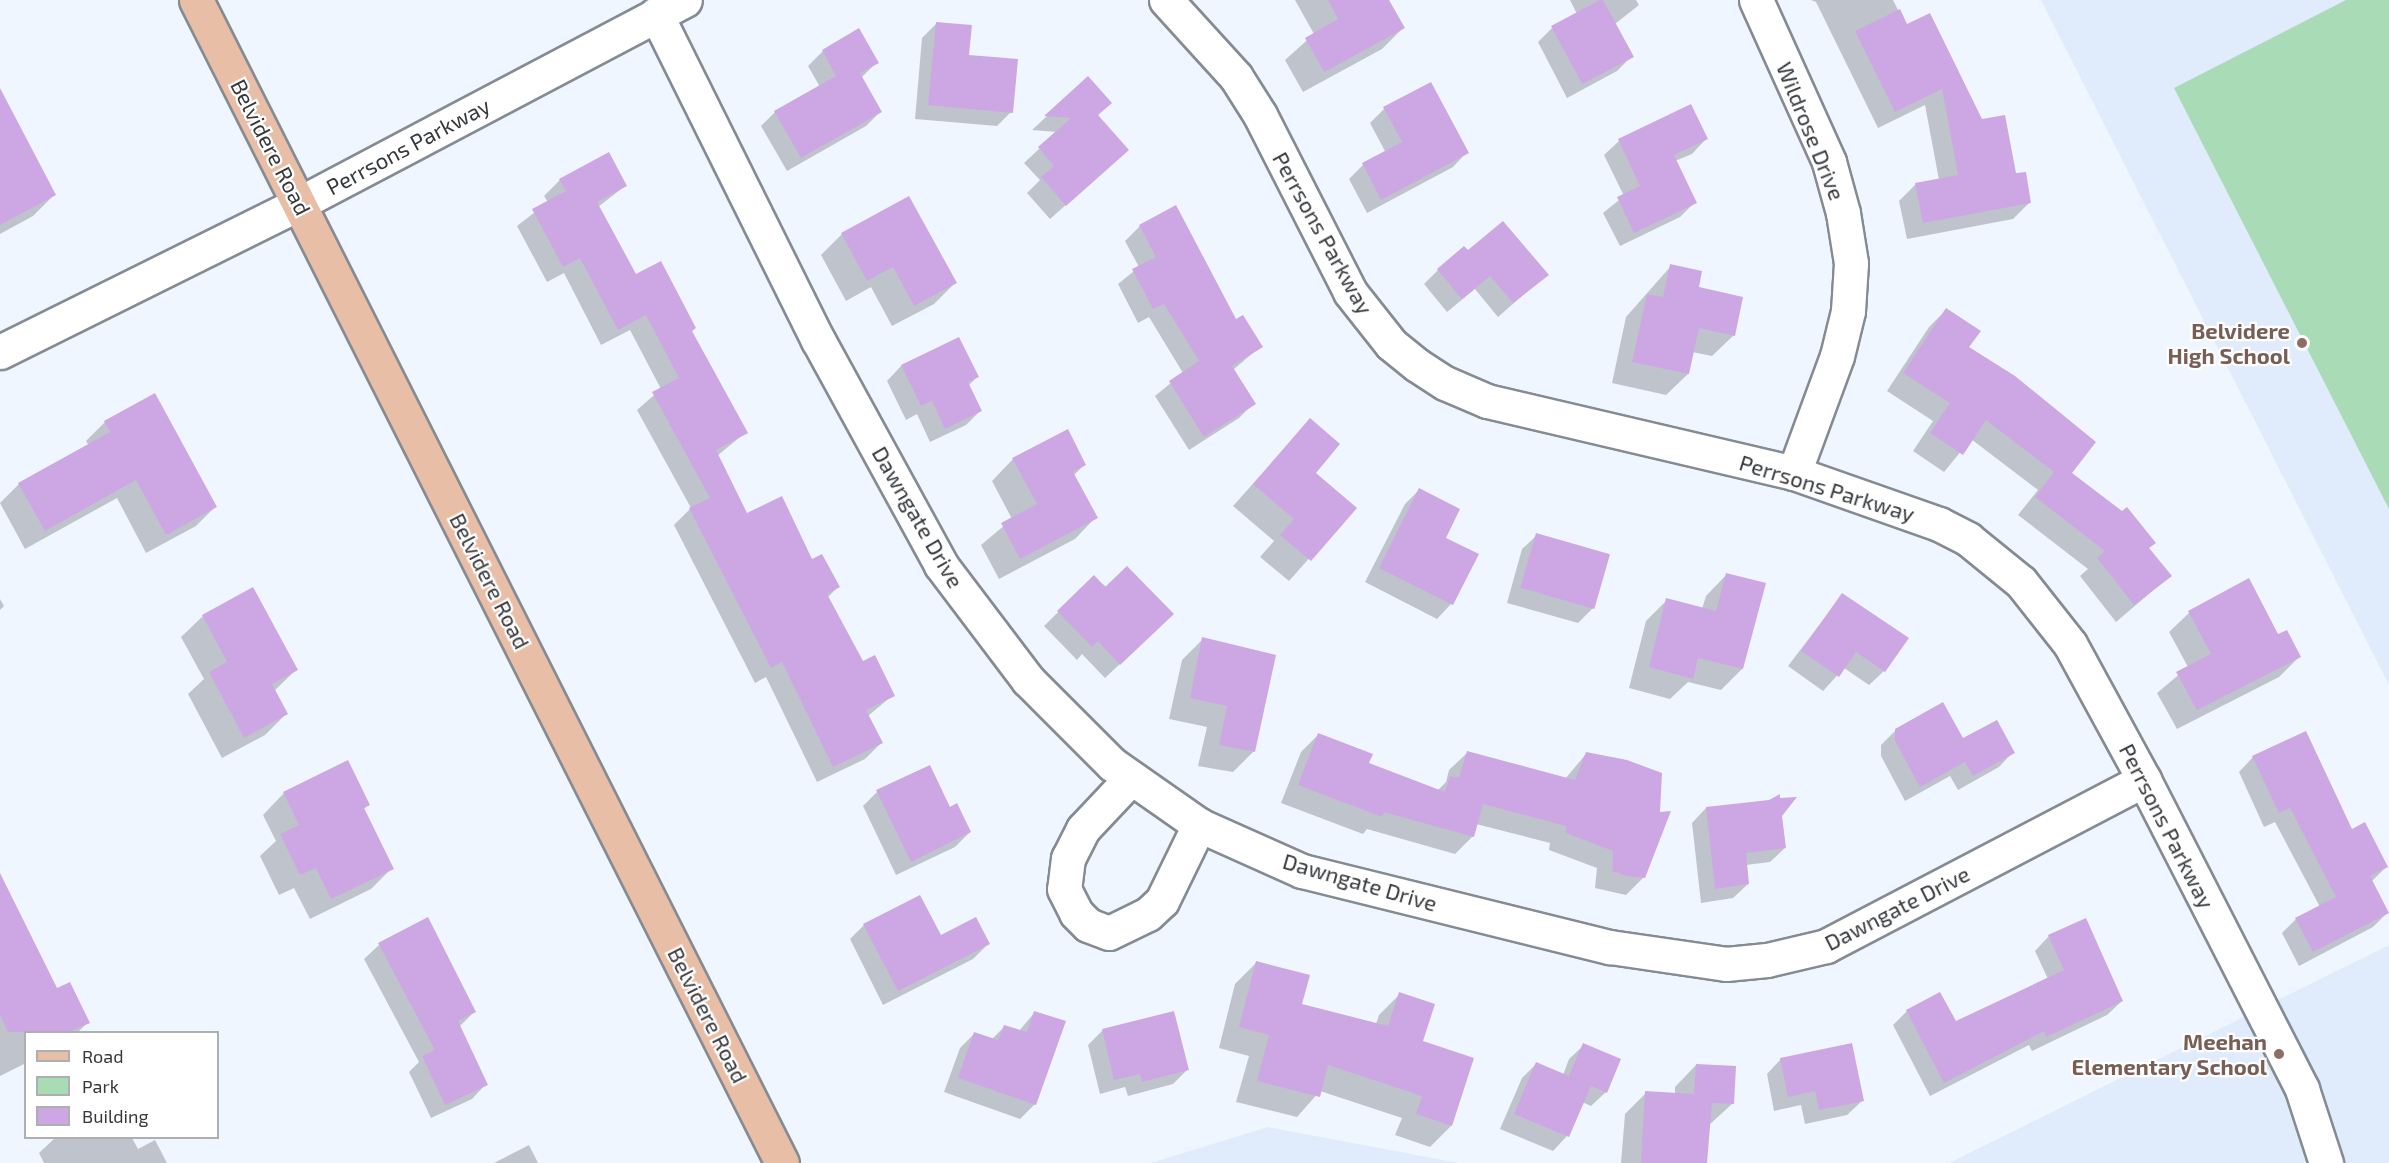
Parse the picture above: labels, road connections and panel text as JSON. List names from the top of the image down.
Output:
{
  "streets": {
    "main road": ["Belvidere Road"],
    "street": ["Wildrose Drive", "Perrsons Parkway", "Dawngate Drive"]
  },
  "crossings": [
    ["Wildrose Drive", "Perrsons Parkway"],
    ["Perrsons Parkway", "Belvidere Road"],
    ["Perrsons Parkway", "Dawngate Drive"]
  ],
  "places": ["Belvidere High School", "Meehan Elementary School"],
  "legend": ["Road", "Park", "Building"]
}
